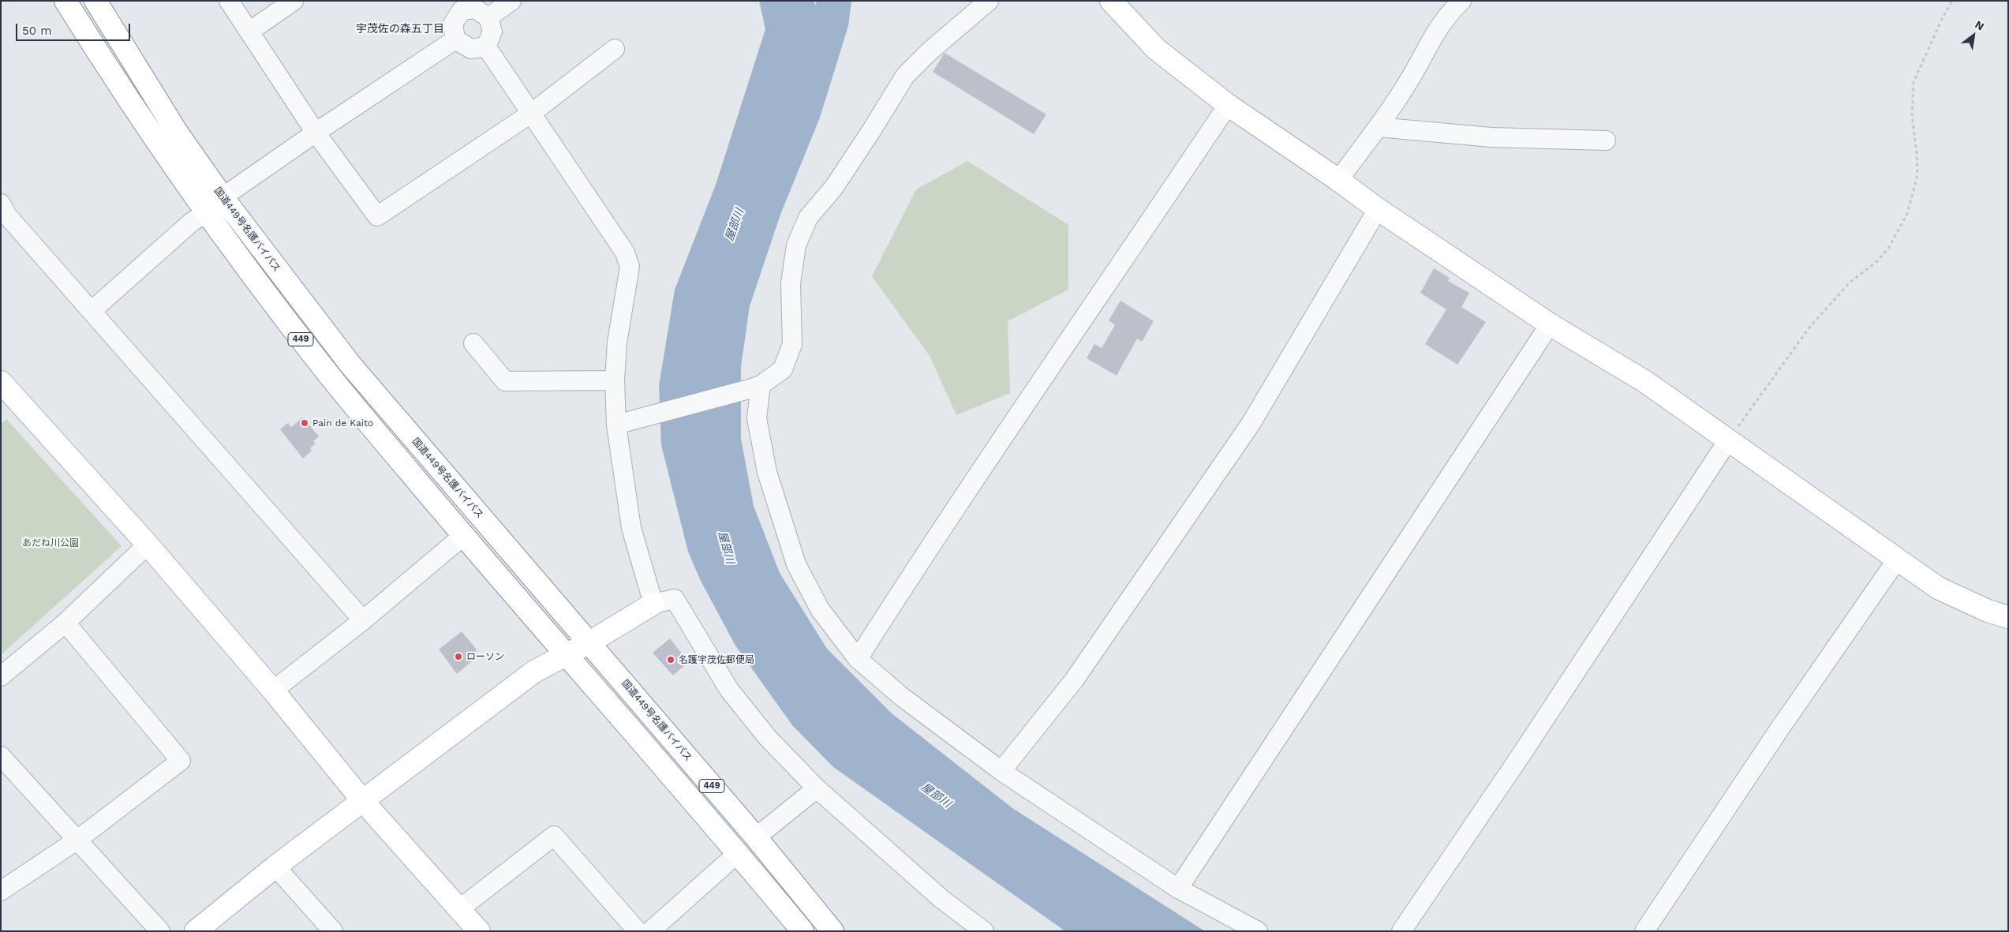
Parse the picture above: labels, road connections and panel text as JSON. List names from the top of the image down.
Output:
{
  "streets": {
    "main road": ["国道449号名護バイパス", "449"]
  },
  "districts": ["宇茂佐の森五丁目"],
  "water": ["屋部川"],
  "parks": ["あだね川公園"],
  "places": ["Pain de Kaito", "ローソン", "名護宇茂佐郵便局"],
  "scale_bar": "50 m",
  "north": "top right"
}
